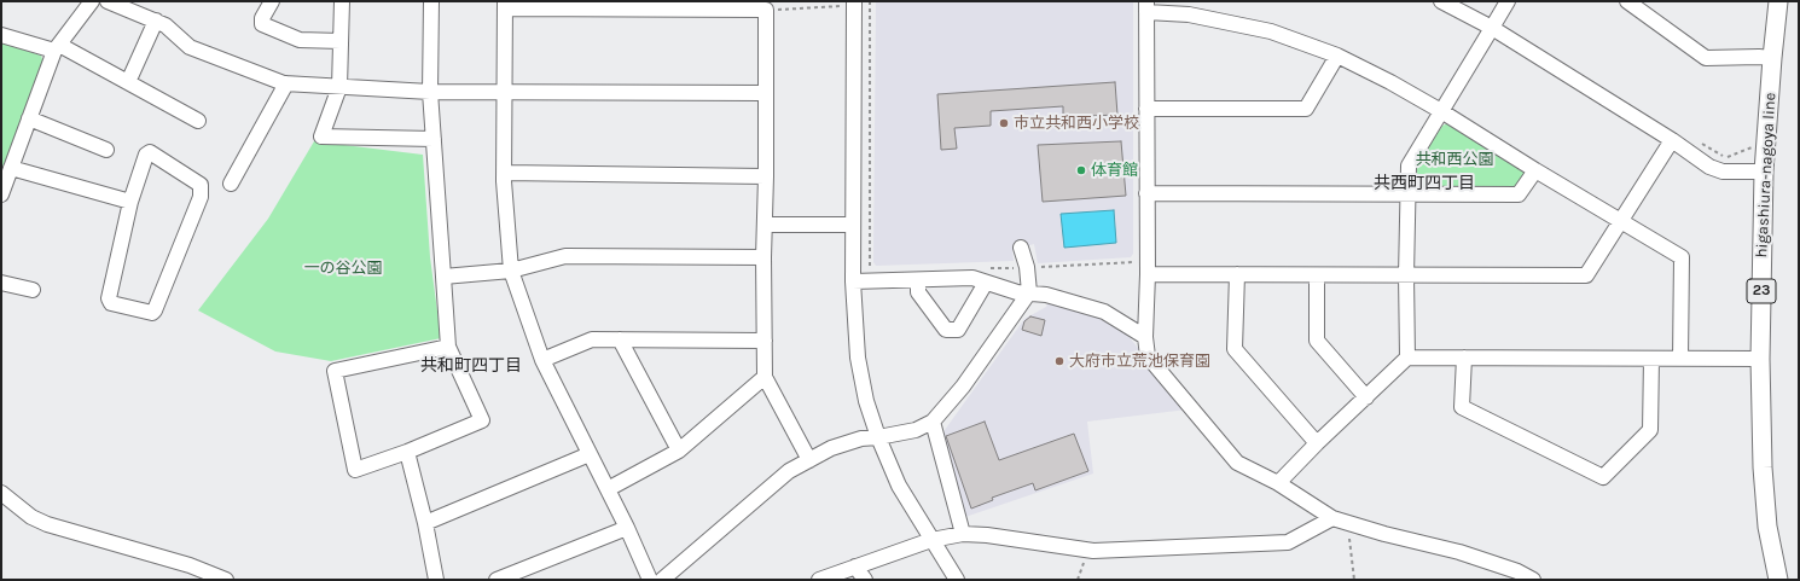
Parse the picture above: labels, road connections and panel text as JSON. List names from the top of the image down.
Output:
{
  "streets": {
    "main road": ["higashiura-nagoya line", "23"]
  },
  "districts": ["共西町四丁目", "共和町四丁目"],
  "parks": ["共和西公園", "一の谷公園"],
  "places": ["市立共和西小学校", "体育館", "大府市立荒池保育園"]
}
